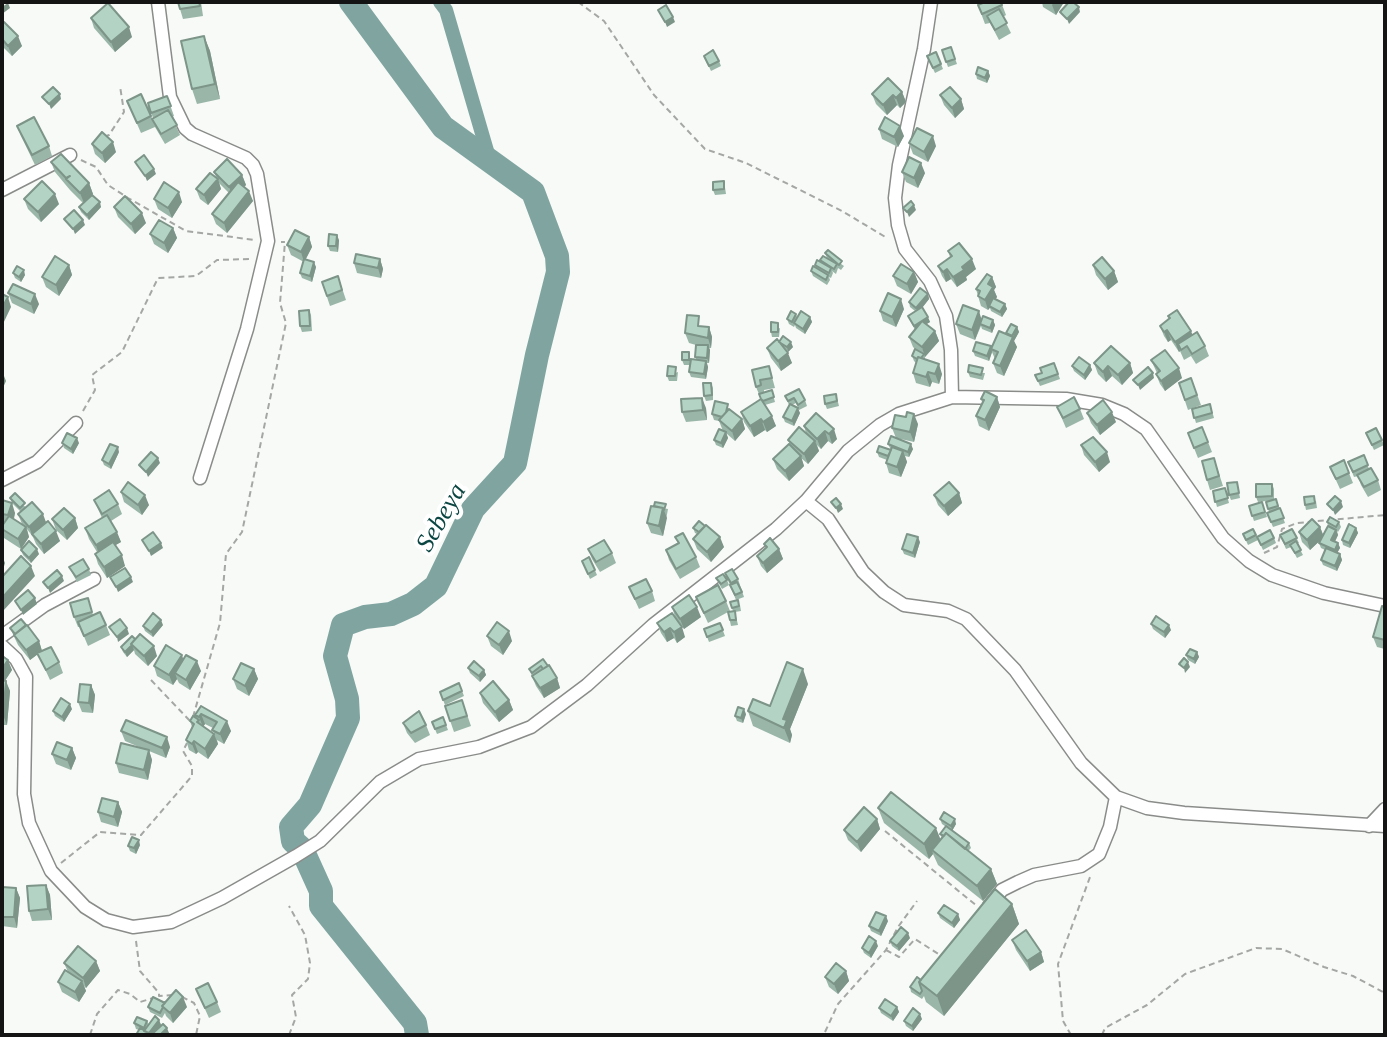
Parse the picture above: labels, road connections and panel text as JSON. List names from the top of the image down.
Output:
{
  "water": ["Sebeya"]
}
